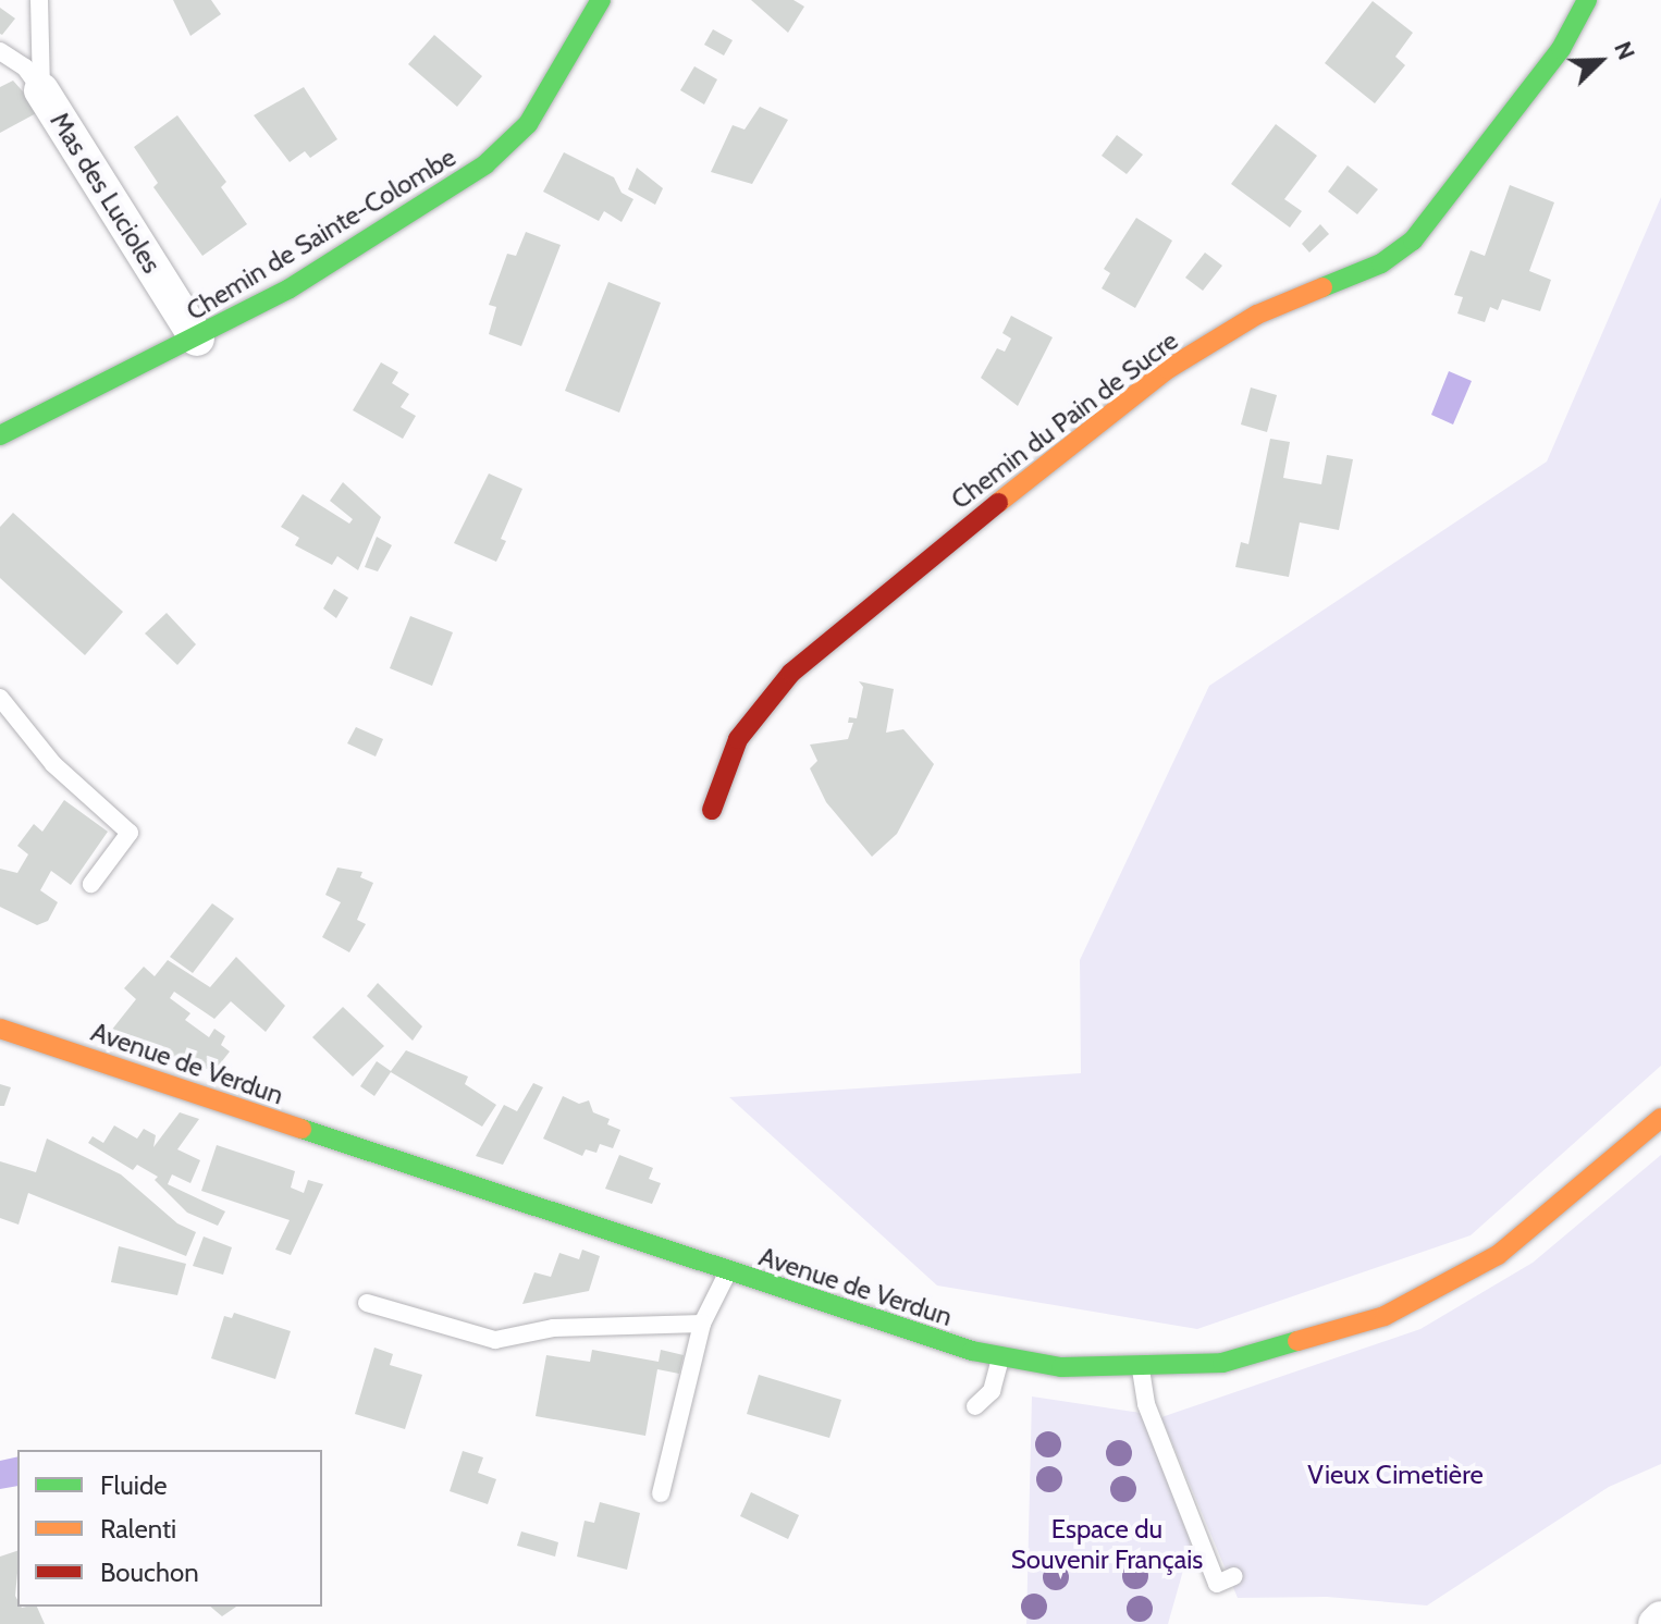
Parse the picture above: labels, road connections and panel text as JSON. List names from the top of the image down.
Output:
{
  "streets": {
    "street": [
      "Mas des Lucioles",
      "Chemin de Sainte-Colombe",
      "Chemin du Pain de Sucre",
      "Avenue de Verdun"
    ]
  },
  "crossings": [
    ["Mas des Lucioles", "Chemin de Sainte-Colombe"]
  ],
  "parks": ["Vieux Cimetière", "Espace du Souvenir Français"],
  "legend": ["Fluide", "Ralenti", "Bouchon"],
  "north": "top right"
}
